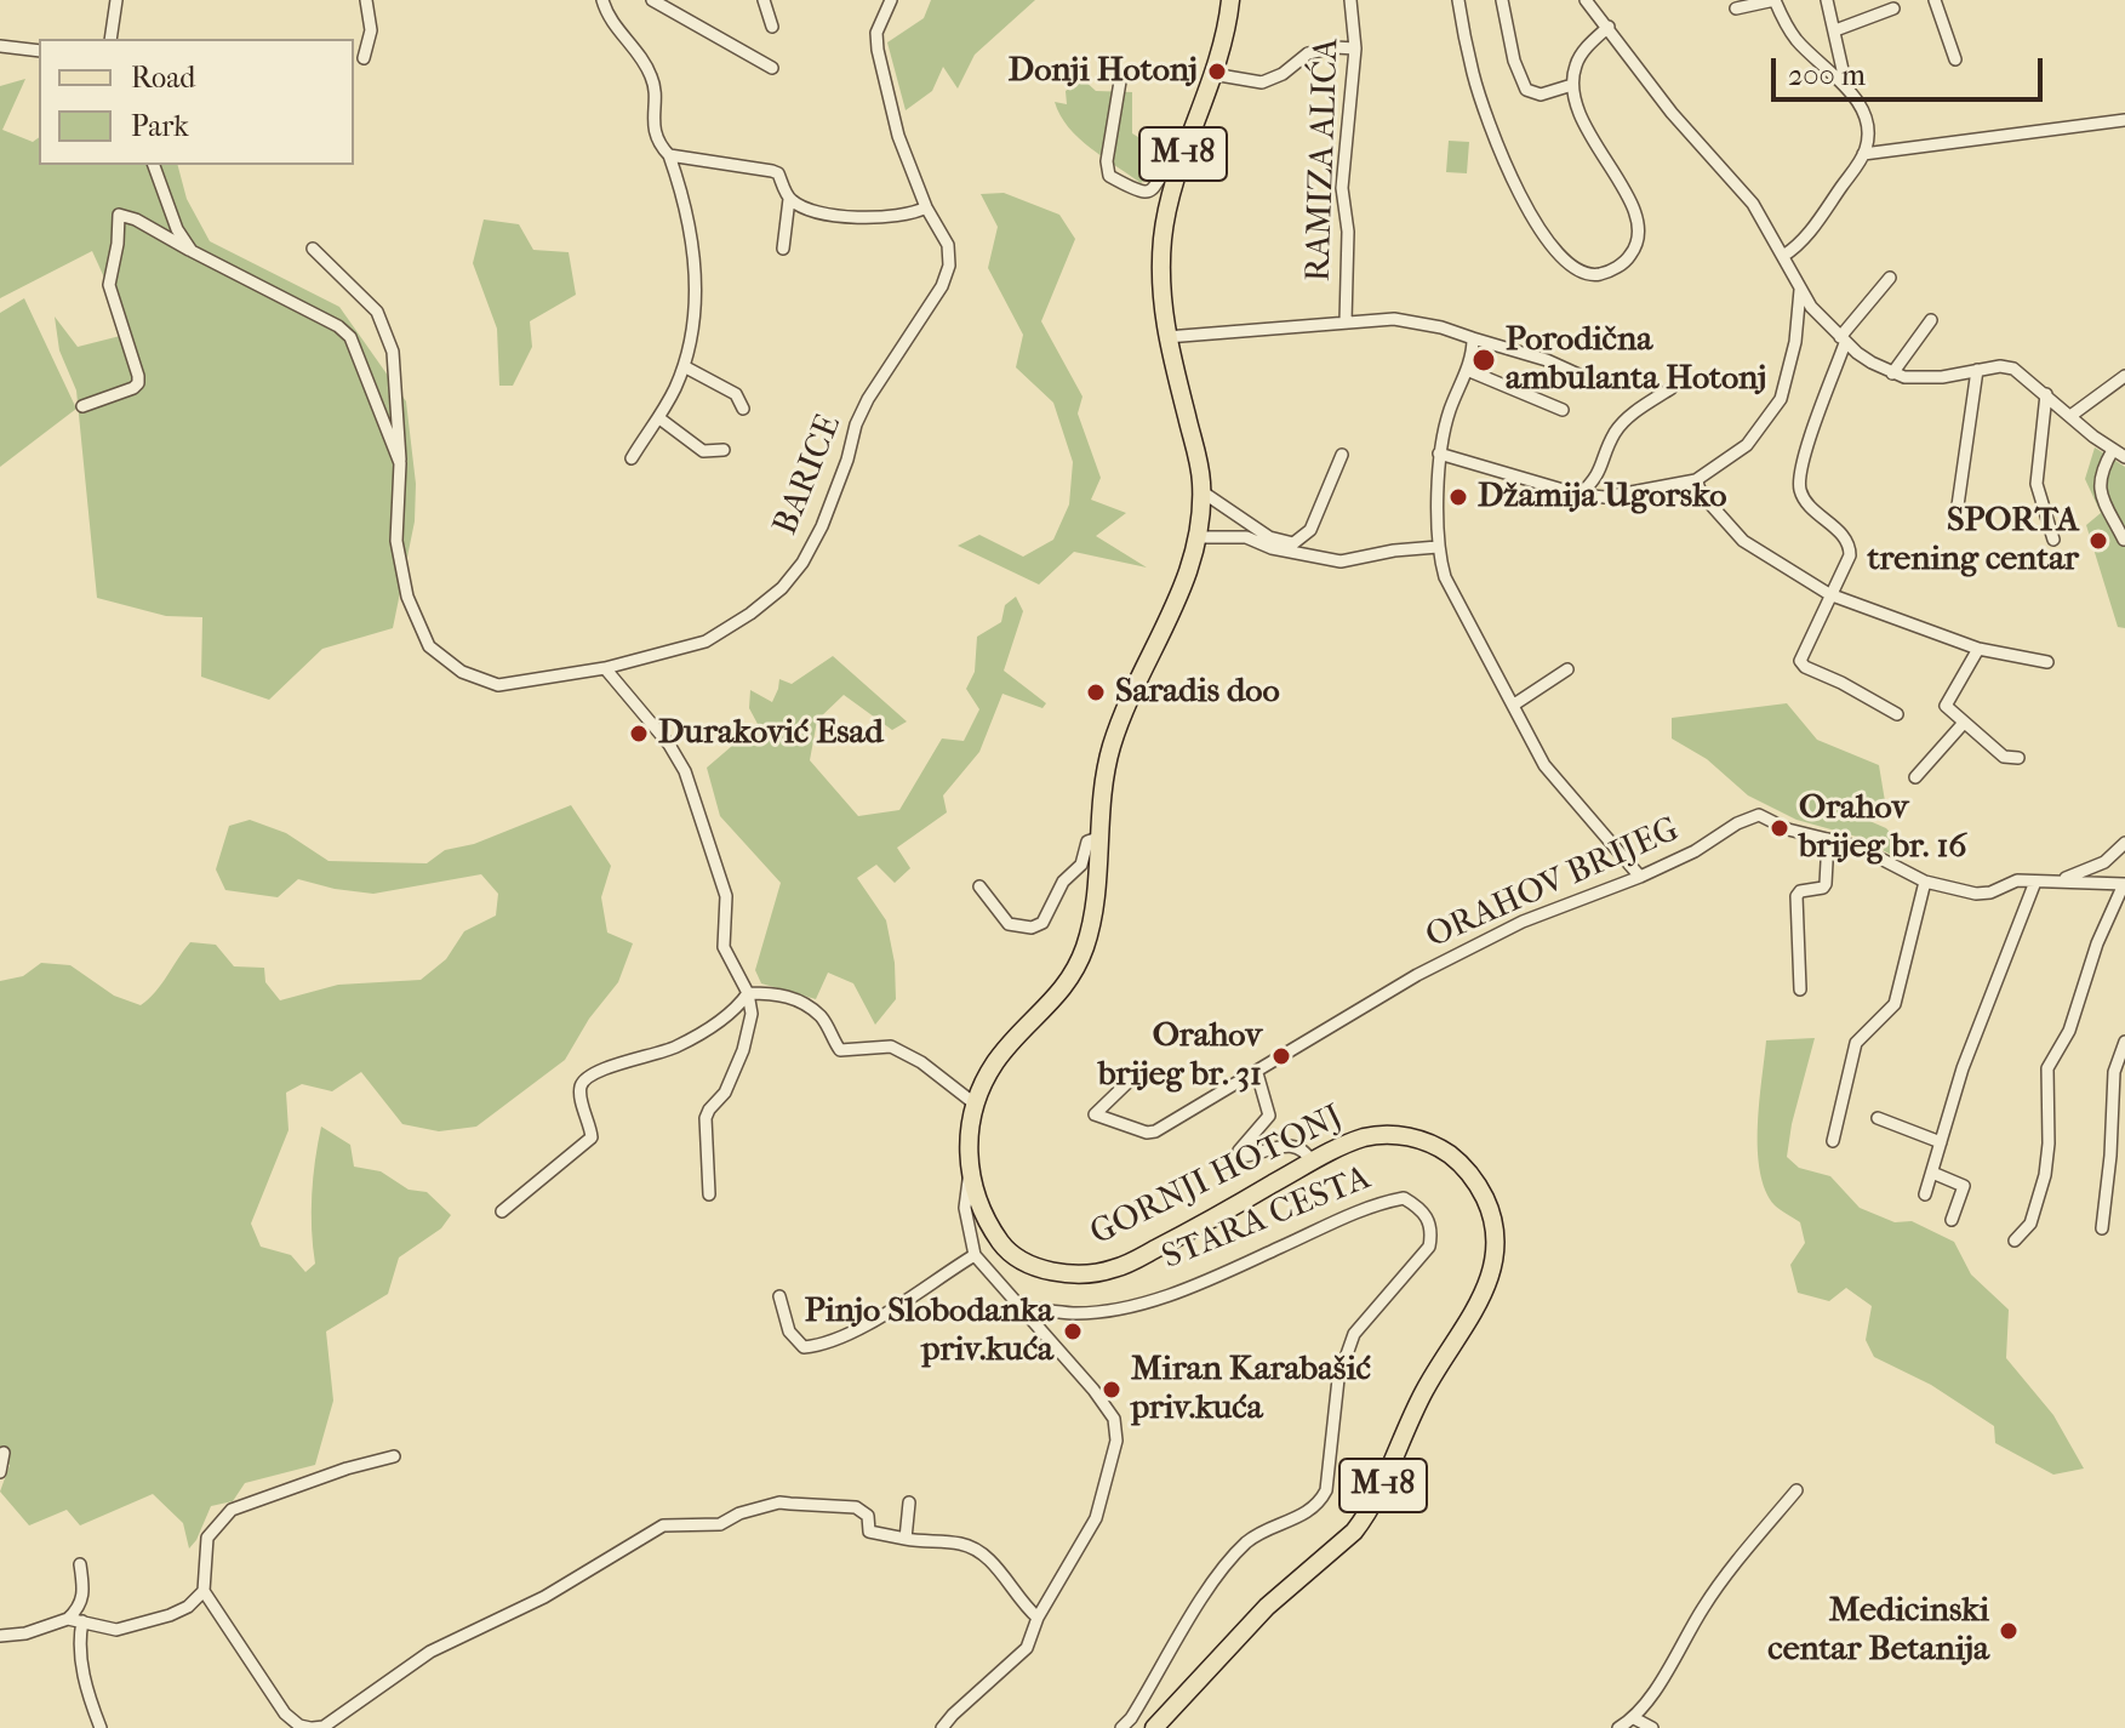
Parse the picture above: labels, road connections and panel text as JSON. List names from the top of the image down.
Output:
{
  "streets": {
    "main road": ["M-18", "GORNJI HOTONJ"],
    "street": [
      "RAMIZA ALIĆA",
      "BARICE",
      "ORAHOV BRIJEG",
      "STARA CESTA"
    ]
  },
  "crossings": [
    ["M-18", "GORNJI HOTONJ"]
  ],
  "places": [
    "Donji Hotonj",
    "Porodična ambulanta Hotonj",
    "Džamija Ugorsko",
    "SPORTA trening centar",
    "Saradis doo",
    "Duraković Esad",
    "Orahov brijeg br. 16",
    "Orahov brijeg br. 31",
    "Pinjo Slobodanka priv.kuća",
    "Miran Karabašić priv.kuća",
    "Medicinski centar Betanija"
  ],
  "legend": ["Road", "Park"],
  "scale_bar": "200 m"
}
